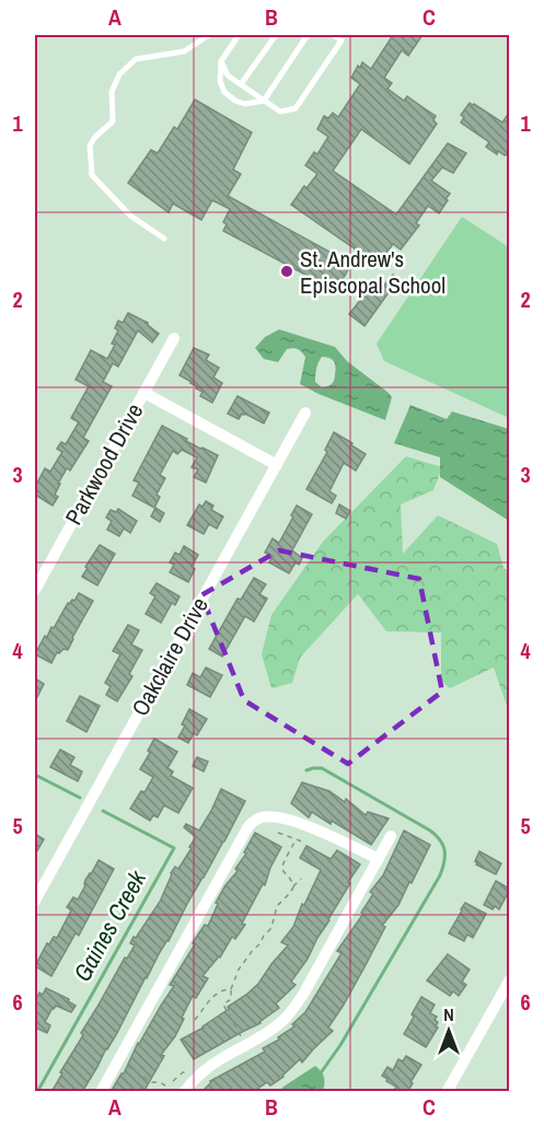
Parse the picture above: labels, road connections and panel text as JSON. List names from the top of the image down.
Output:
{
  "streets": {
    "street": ["Parkwood Drive", "Oakclaire Drive"]
  },
  "water": ["Gaines Creek"],
  "places": ["St. Andrew's Episcopal School"],
  "north": "top",
  "grid": {
    "columns": ["A", "B", "C"],
    "rows": [
      "1",
      "2",
      "3",
      "4",
      "5",
      "6"
    ]
  }
}
